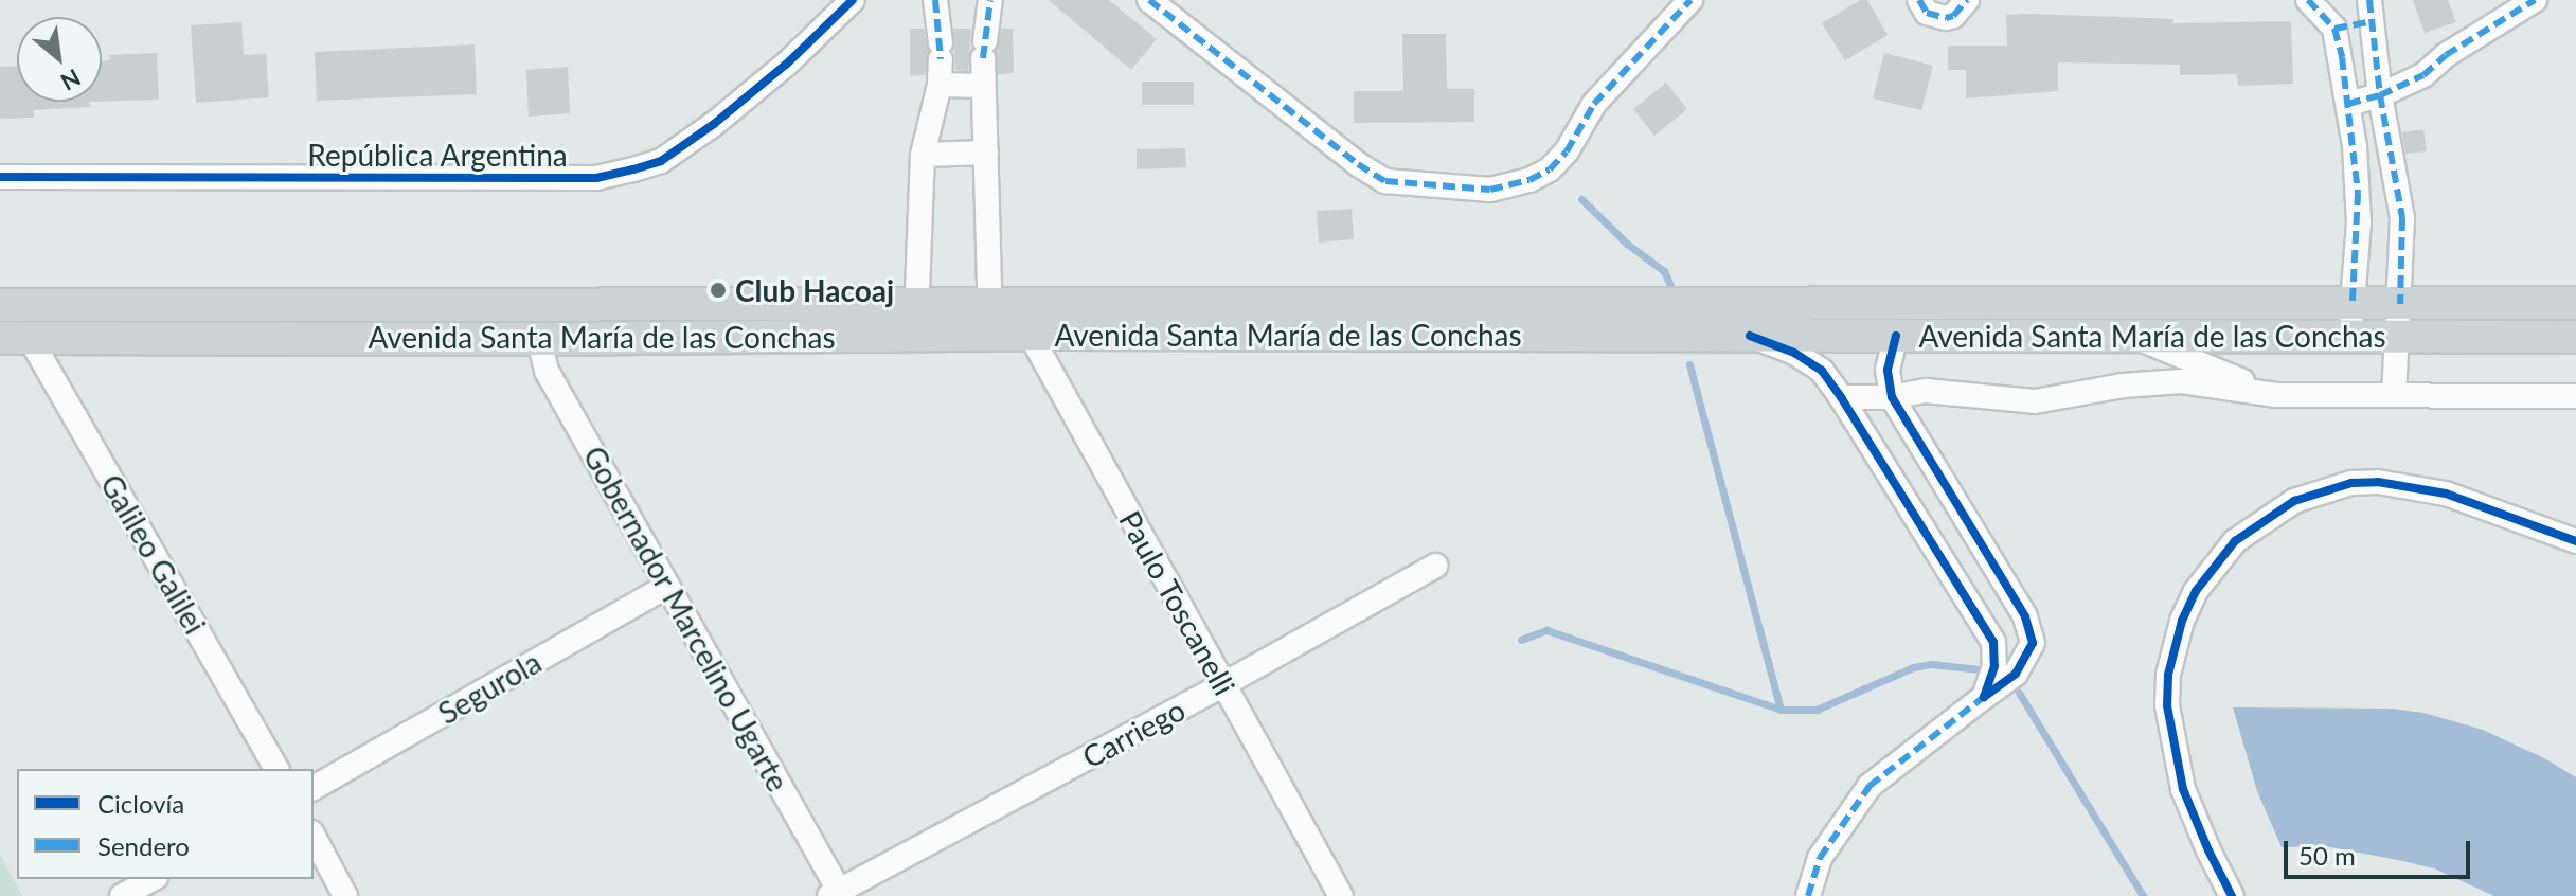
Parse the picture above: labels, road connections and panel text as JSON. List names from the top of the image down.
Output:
{
  "streets": {
    "main road": ["Avenida Santa María de las Conchas"],
    "street": [
      "República Argentina",
      "Galileo Galilei",
      "Paulo Toscanelli",
      "Gobernador Marcelino Ugarte",
      "Segurola",
      "Carriego"
    ]
  },
  "crossings": [
    ["Avenida Santa María de las Conchas", "Galileo Galilei"],
    ["Avenida Santa María de las Conchas", "Paulo Toscanelli"],
    ["Avenida Santa María de las Conchas", "Gobernador Marcelino Ugarte"],
    ["Paulo Toscanelli", "Carriego"],
    ["Gobernador Marcelino Ugarte", "Segurola"],
    ["Gobernador Marcelino Ugarte", "Carriego"]
  ],
  "places": ["Club Hacoaj"],
  "legend": ["Ciclovía", "Sendero"],
  "scale_bar": "50 m",
  "north": "bottom right"
}
